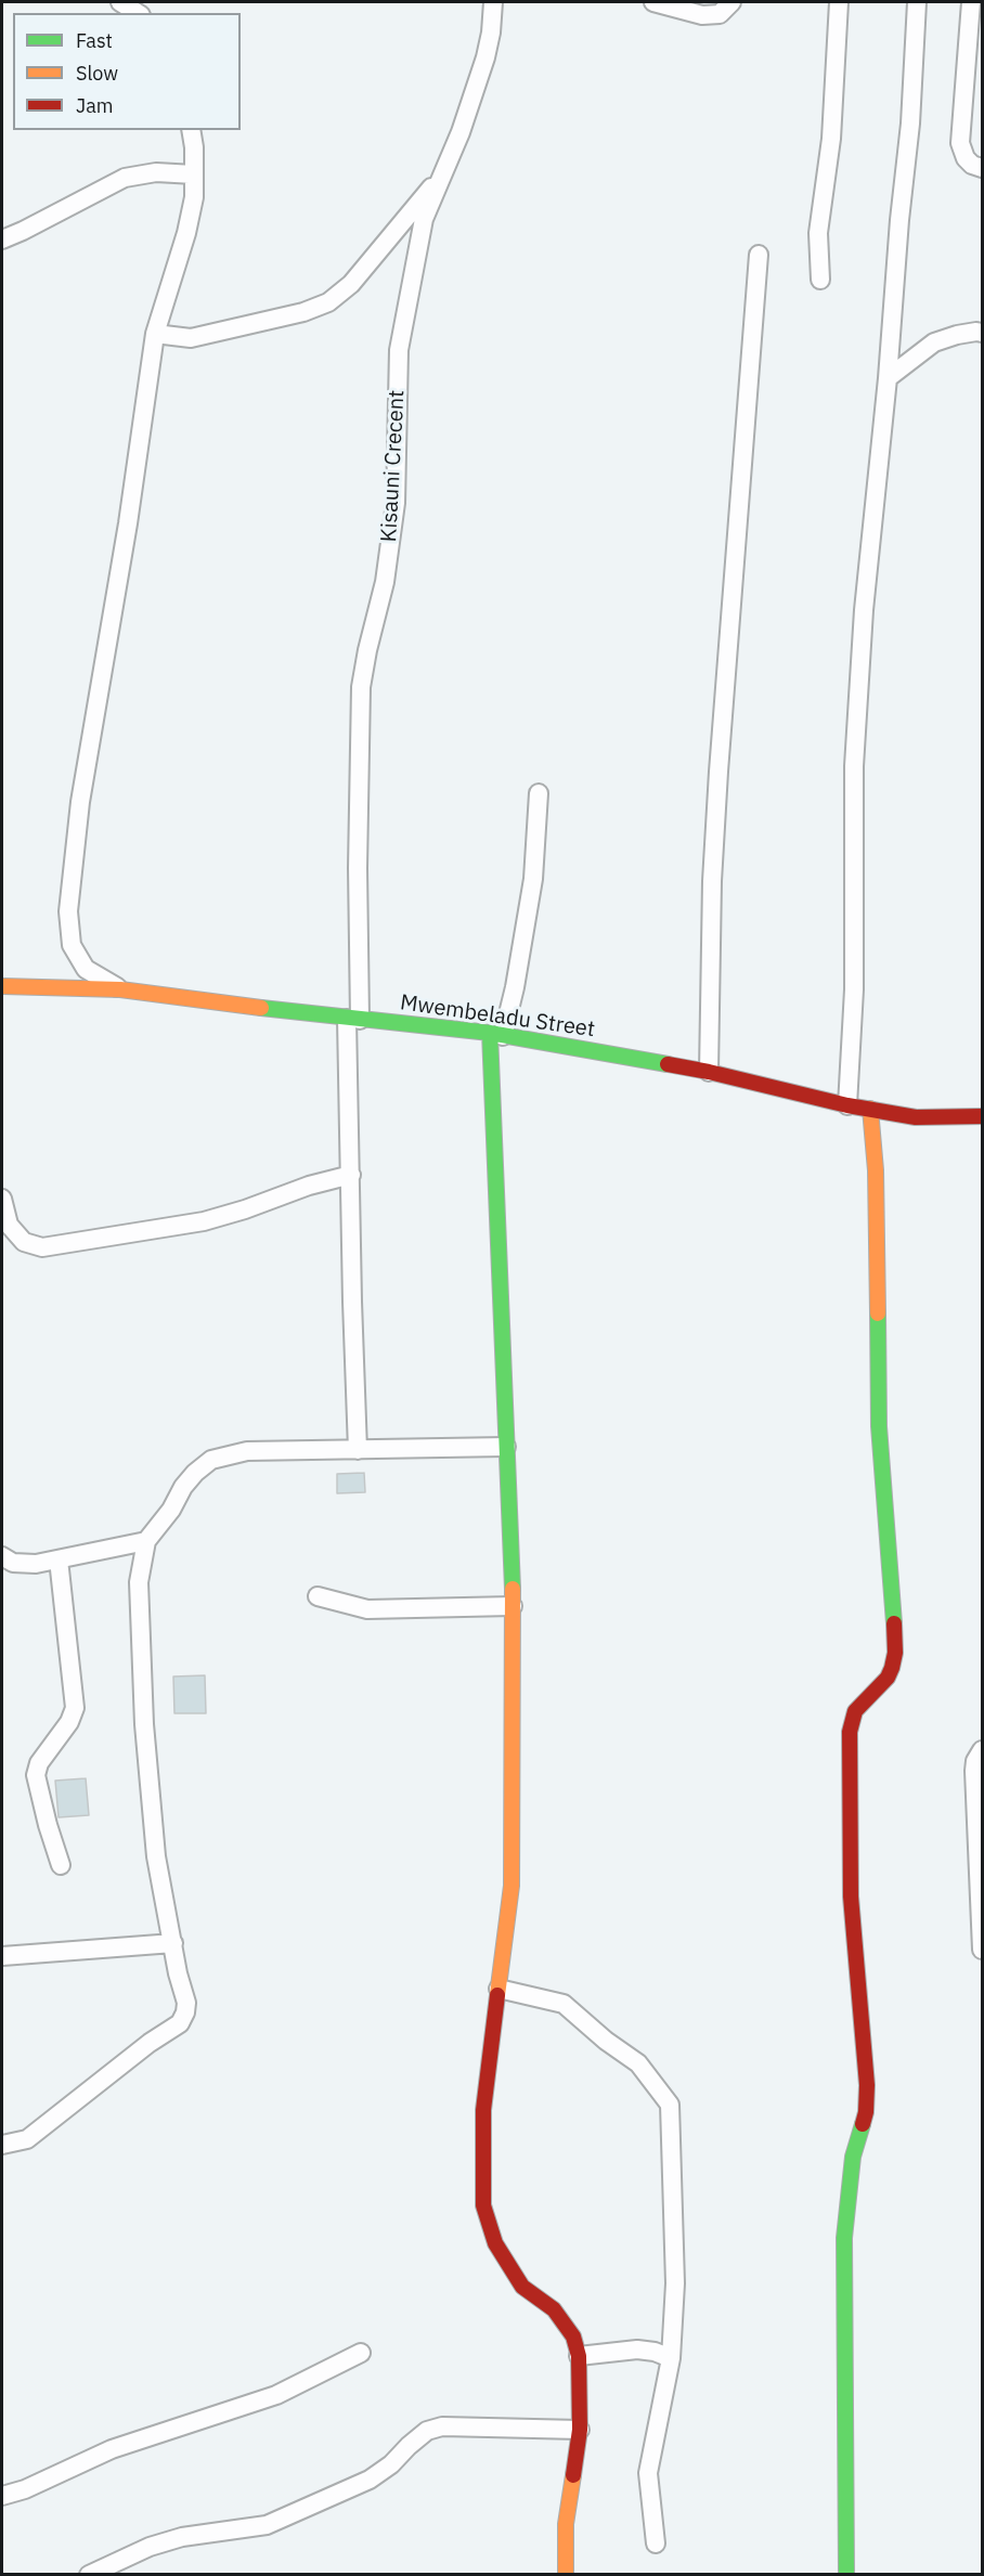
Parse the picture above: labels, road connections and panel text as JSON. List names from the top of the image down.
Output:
{
  "streets": {
    "street": ["Kisauni Crecent", "Mwembeladu Street"]
  },
  "crossings": [
    ["Kisauni Crecent", "Mwembeladu Street"]
  ],
  "legend": ["Fast", "Slow", "Jam"]
}
